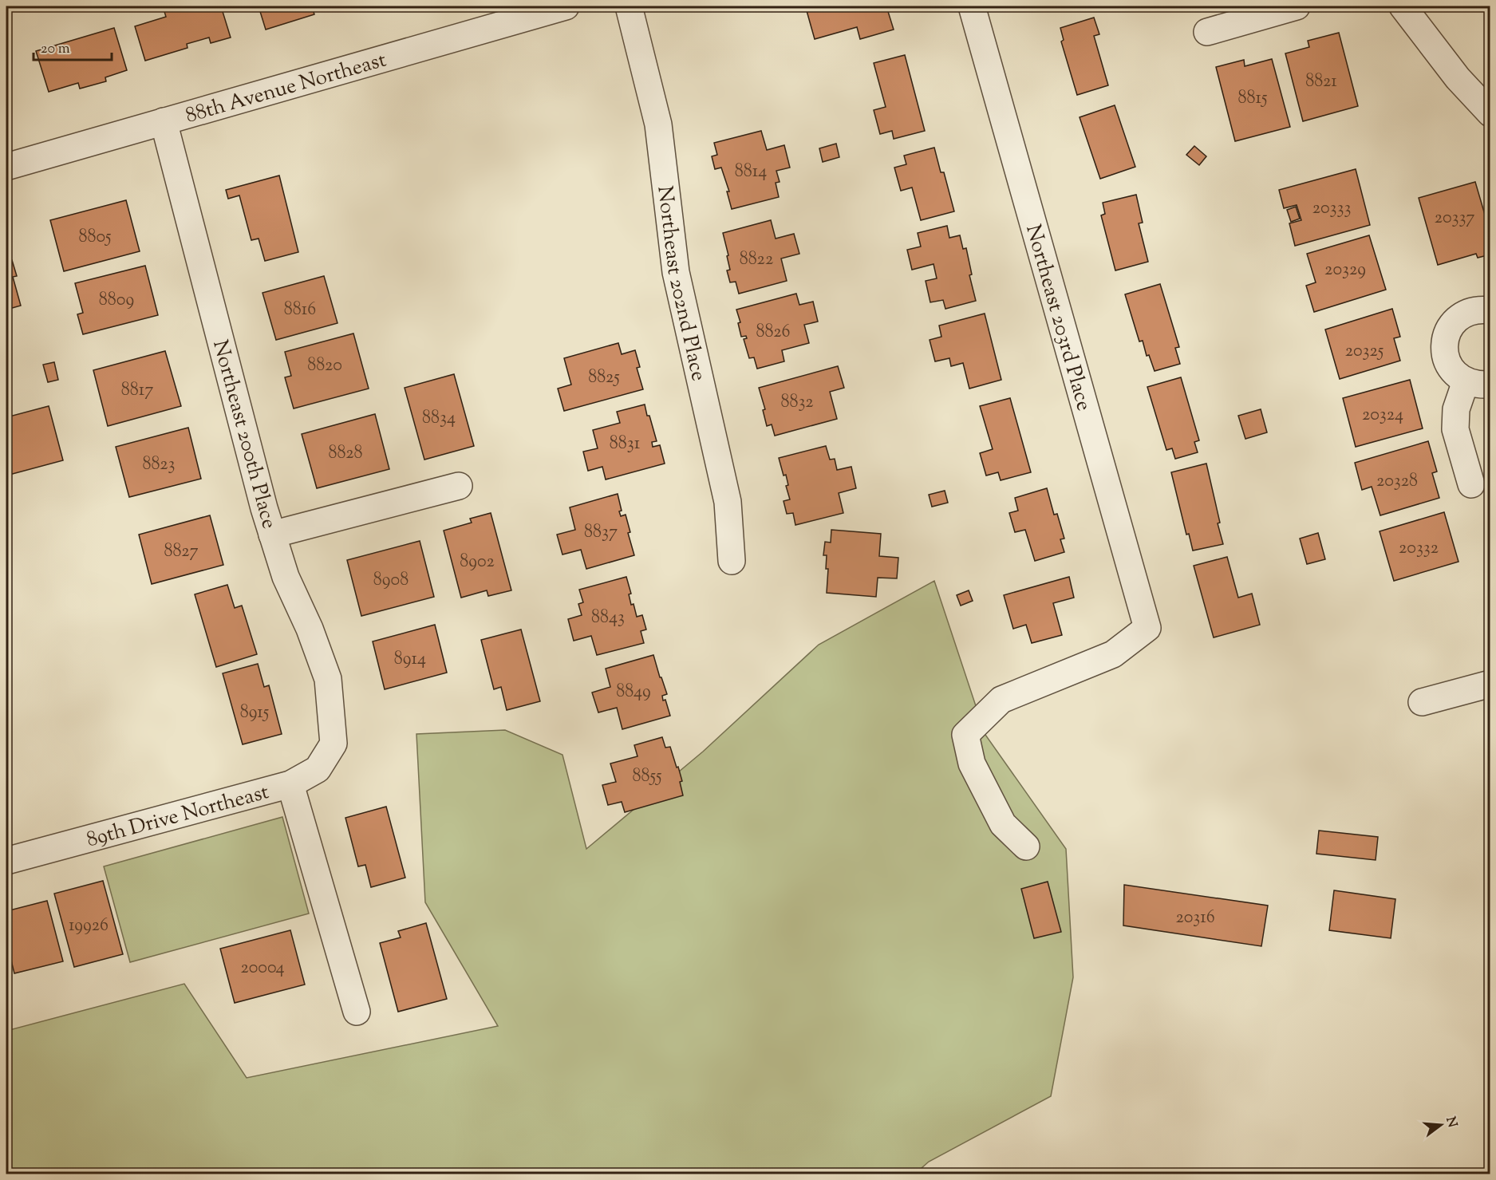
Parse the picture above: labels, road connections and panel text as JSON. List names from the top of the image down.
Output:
{
  "streets": {
    "street": [
      "88th Avenue Northeast",
      "Northeast 202nd Place",
      "Northeast 203rd Place",
      "Northeast 200th Place",
      "89th Drive Northeast"
    ]
  },
  "crossings": [
    ["88th Avenue Northeast", "Northeast 200th Place"],
    ["Northeast 200th Place", "89th Drive Northeast"]
  ],
  "house_numbers": [
    "8821",
    "8815",
    "8814",
    "20333",
    "20337",
    "8805",
    "8822",
    "20329",
    "8809",
    "8816",
    "8826",
    "20325",
    "8820",
    "8825",
    "8817",
    "8832",
    "20324",
    "8834",
    "8831",
    "8828",
    "8823",
    "20328",
    "8837",
    "20332",
    "8827",
    "8902",
    "8908",
    "8843",
    "8914",
    "8849",
    "8915",
    "8855",
    "20316",
    "19926",
    "20004"
  ],
  "scale_bar": "20 m",
  "north": "right"
}
